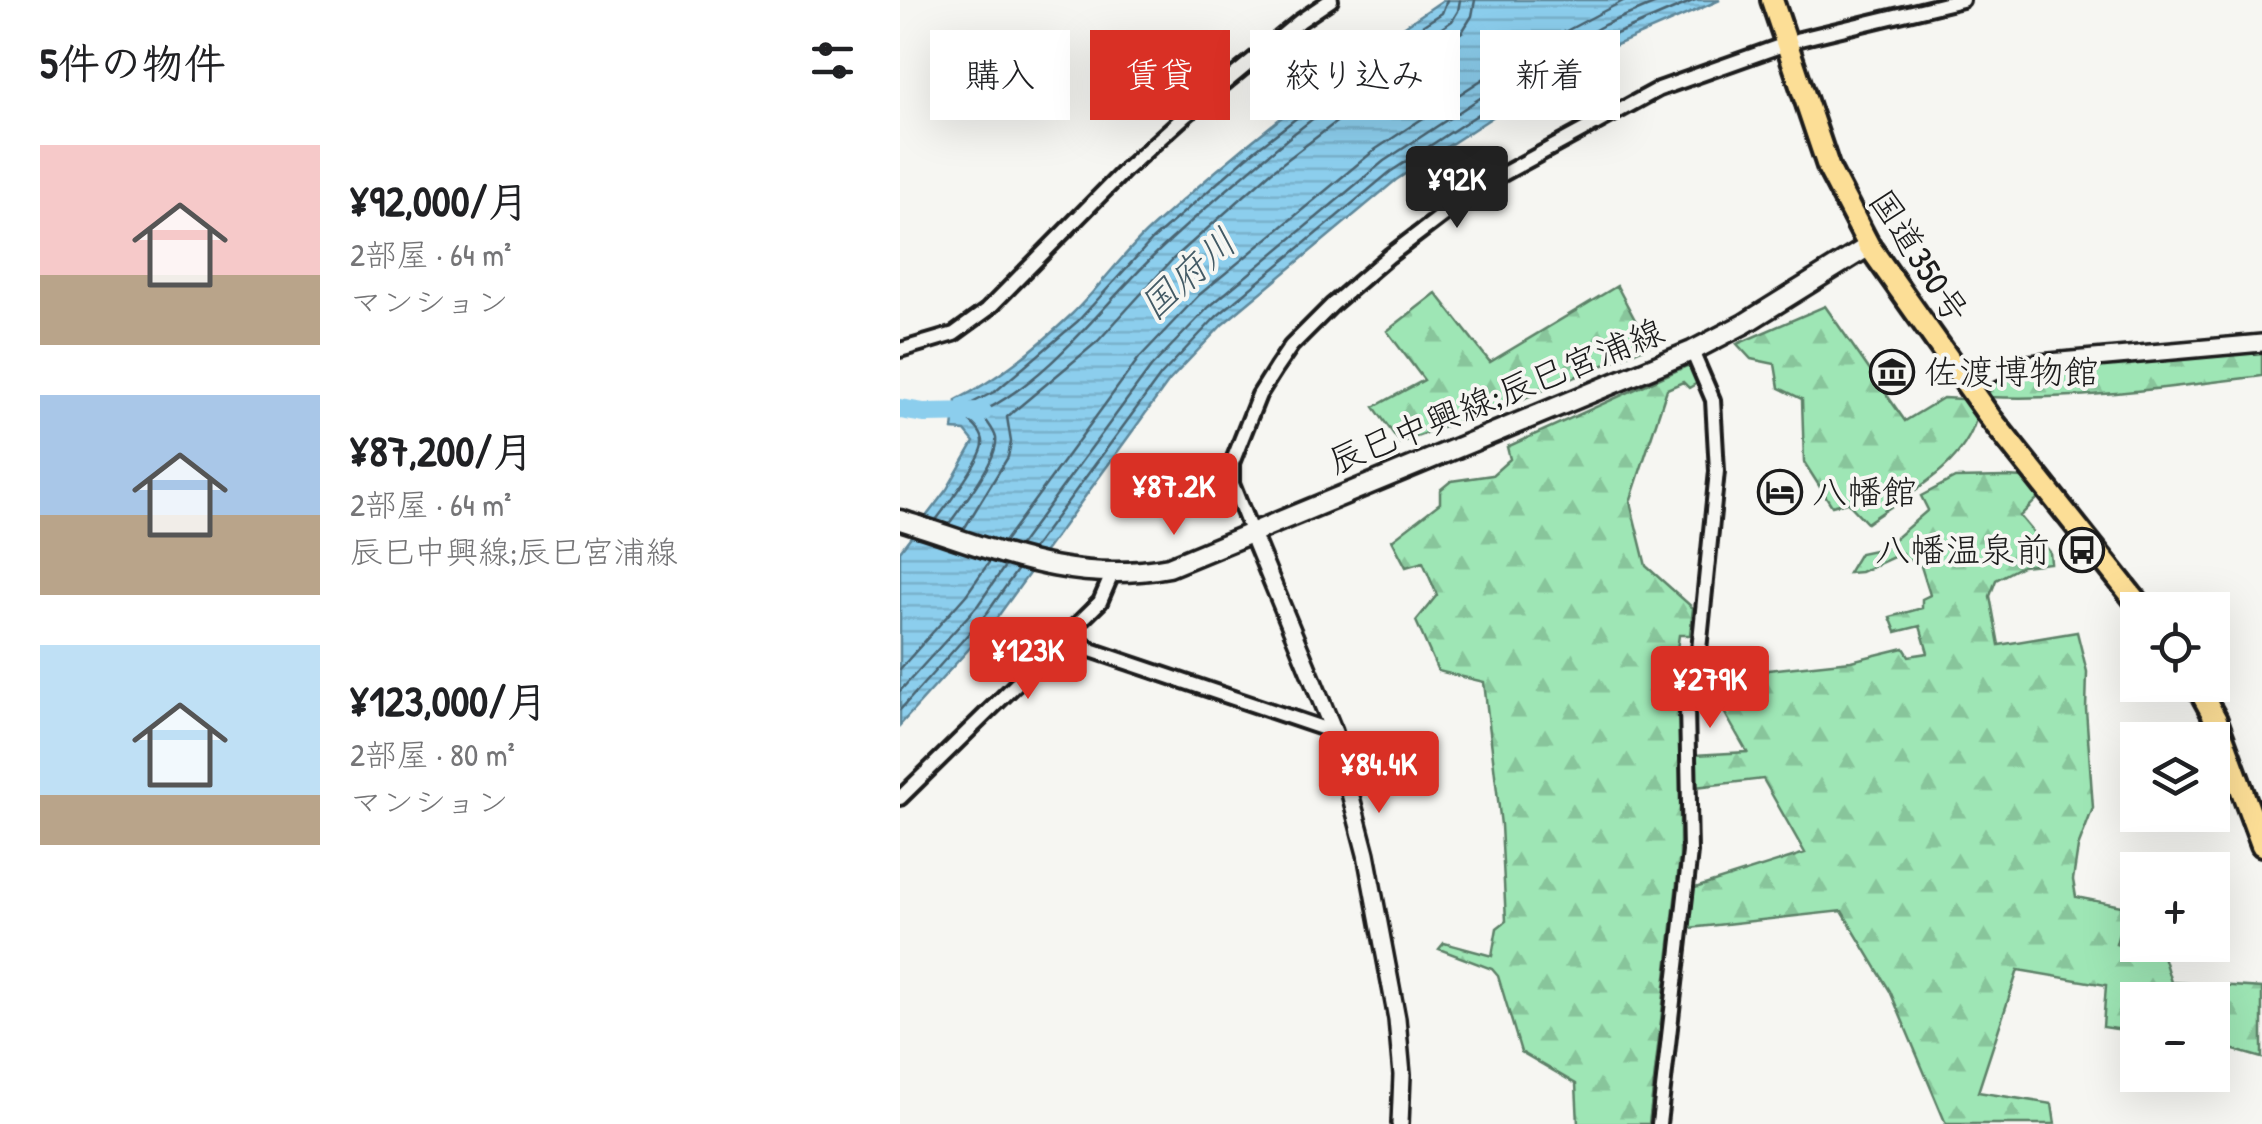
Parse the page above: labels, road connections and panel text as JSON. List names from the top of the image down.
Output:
{
  "streets": {
    "highway": ["国道350号"],
    "main road": ["辰巳中興線;辰巳宮浦線"]
  },
  "crossings": [
    ["国道350号", "辰巳中興線;辰巳宮浦線"]
  ],
  "water": ["国府川"],
  "places": {
    "museum": ["佐渡博物館"],
    "hotel": ["八幡館"],
    "bus stop": ["八幡温泉前"]
  },
  "page": {
    "heading": "5件の物件",
    "chip": [
      "購入",
      "賃貸",
      "絞り込み",
      "新着"
    ],
    "list": [
      {
        "name": "¥92,000/月",
        "note": "2部屋 · 64 m² · マンション"
      },
      {
        "name": "¥87,200/月",
        "note": "2部屋 · 64 m² · 辰巳中興線;辰巳宮浦線"
      },
      {
        "name": "¥123,000/月",
        "note": "2部屋 · 80 m² · マンション"
      }
    ],
    "price": [
      "¥92K",
      "¥87.2K",
      "¥123K",
      "¥279K",
      "¥84.4K"
    ],
    "map_buttons": ["+", "−"]
  }
}
